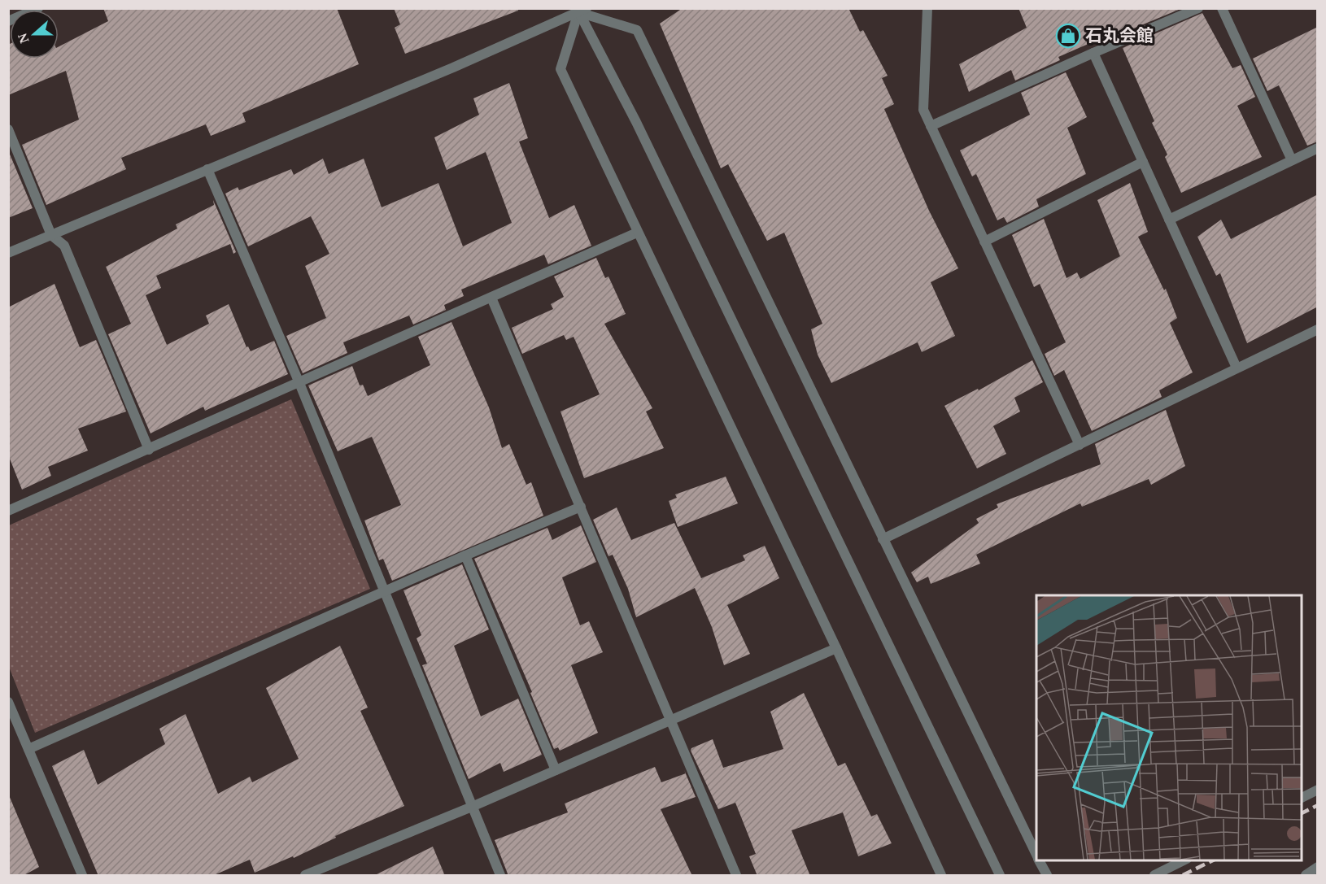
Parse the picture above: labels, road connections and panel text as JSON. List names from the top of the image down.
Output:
{
  "places": {
    "shop": ["石丸会館"]
  },
  "north": "left"
}
